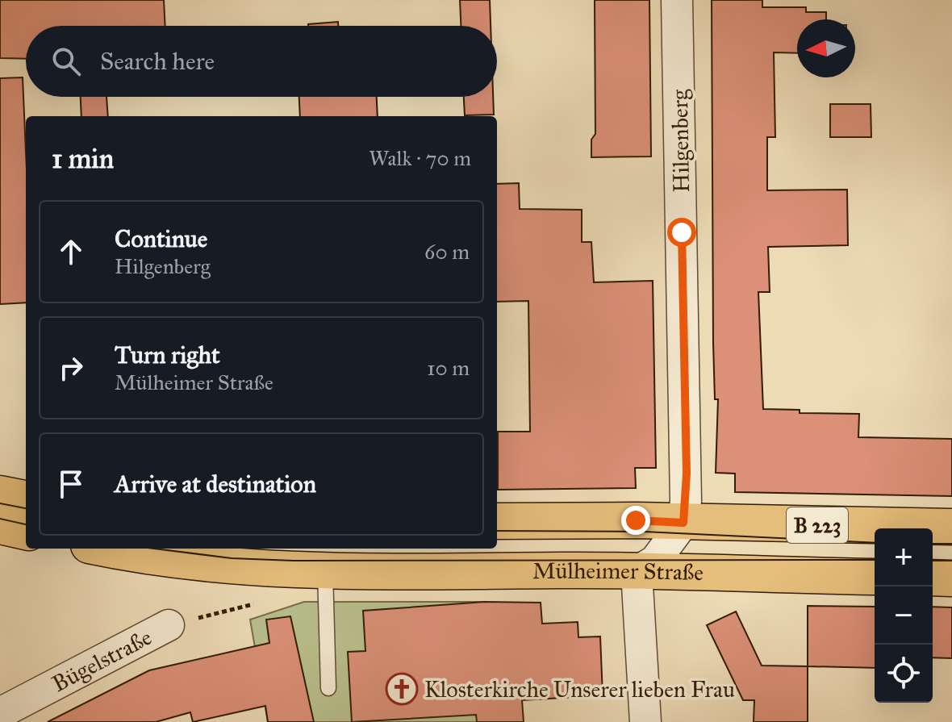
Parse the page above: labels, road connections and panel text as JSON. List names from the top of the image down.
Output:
{
  "streets": {
    "main road": ["B 223", "Mülheimer Straße"],
    "street": ["Hilgenberg", "Bügelstraße"]
  },
  "crossings": [
    ["Hilgenberg", "B 223"]
  ],
  "places": {
    "church": ["Klosterkirche Unserer lieben Frau"]
  },
  "north": "left",
  "page": {
    "search": "Search here",
    "heading": ["1 min", "Walk · 70 m"],
    "list": [
      ["Continue", "Hilgenberg", "60 m"],
      ["Turn right", "Mülheimer Straße", "10 m"],
      "Arrive at destination"
    ],
    "map_buttons": ["+", "−"]
  }
}
